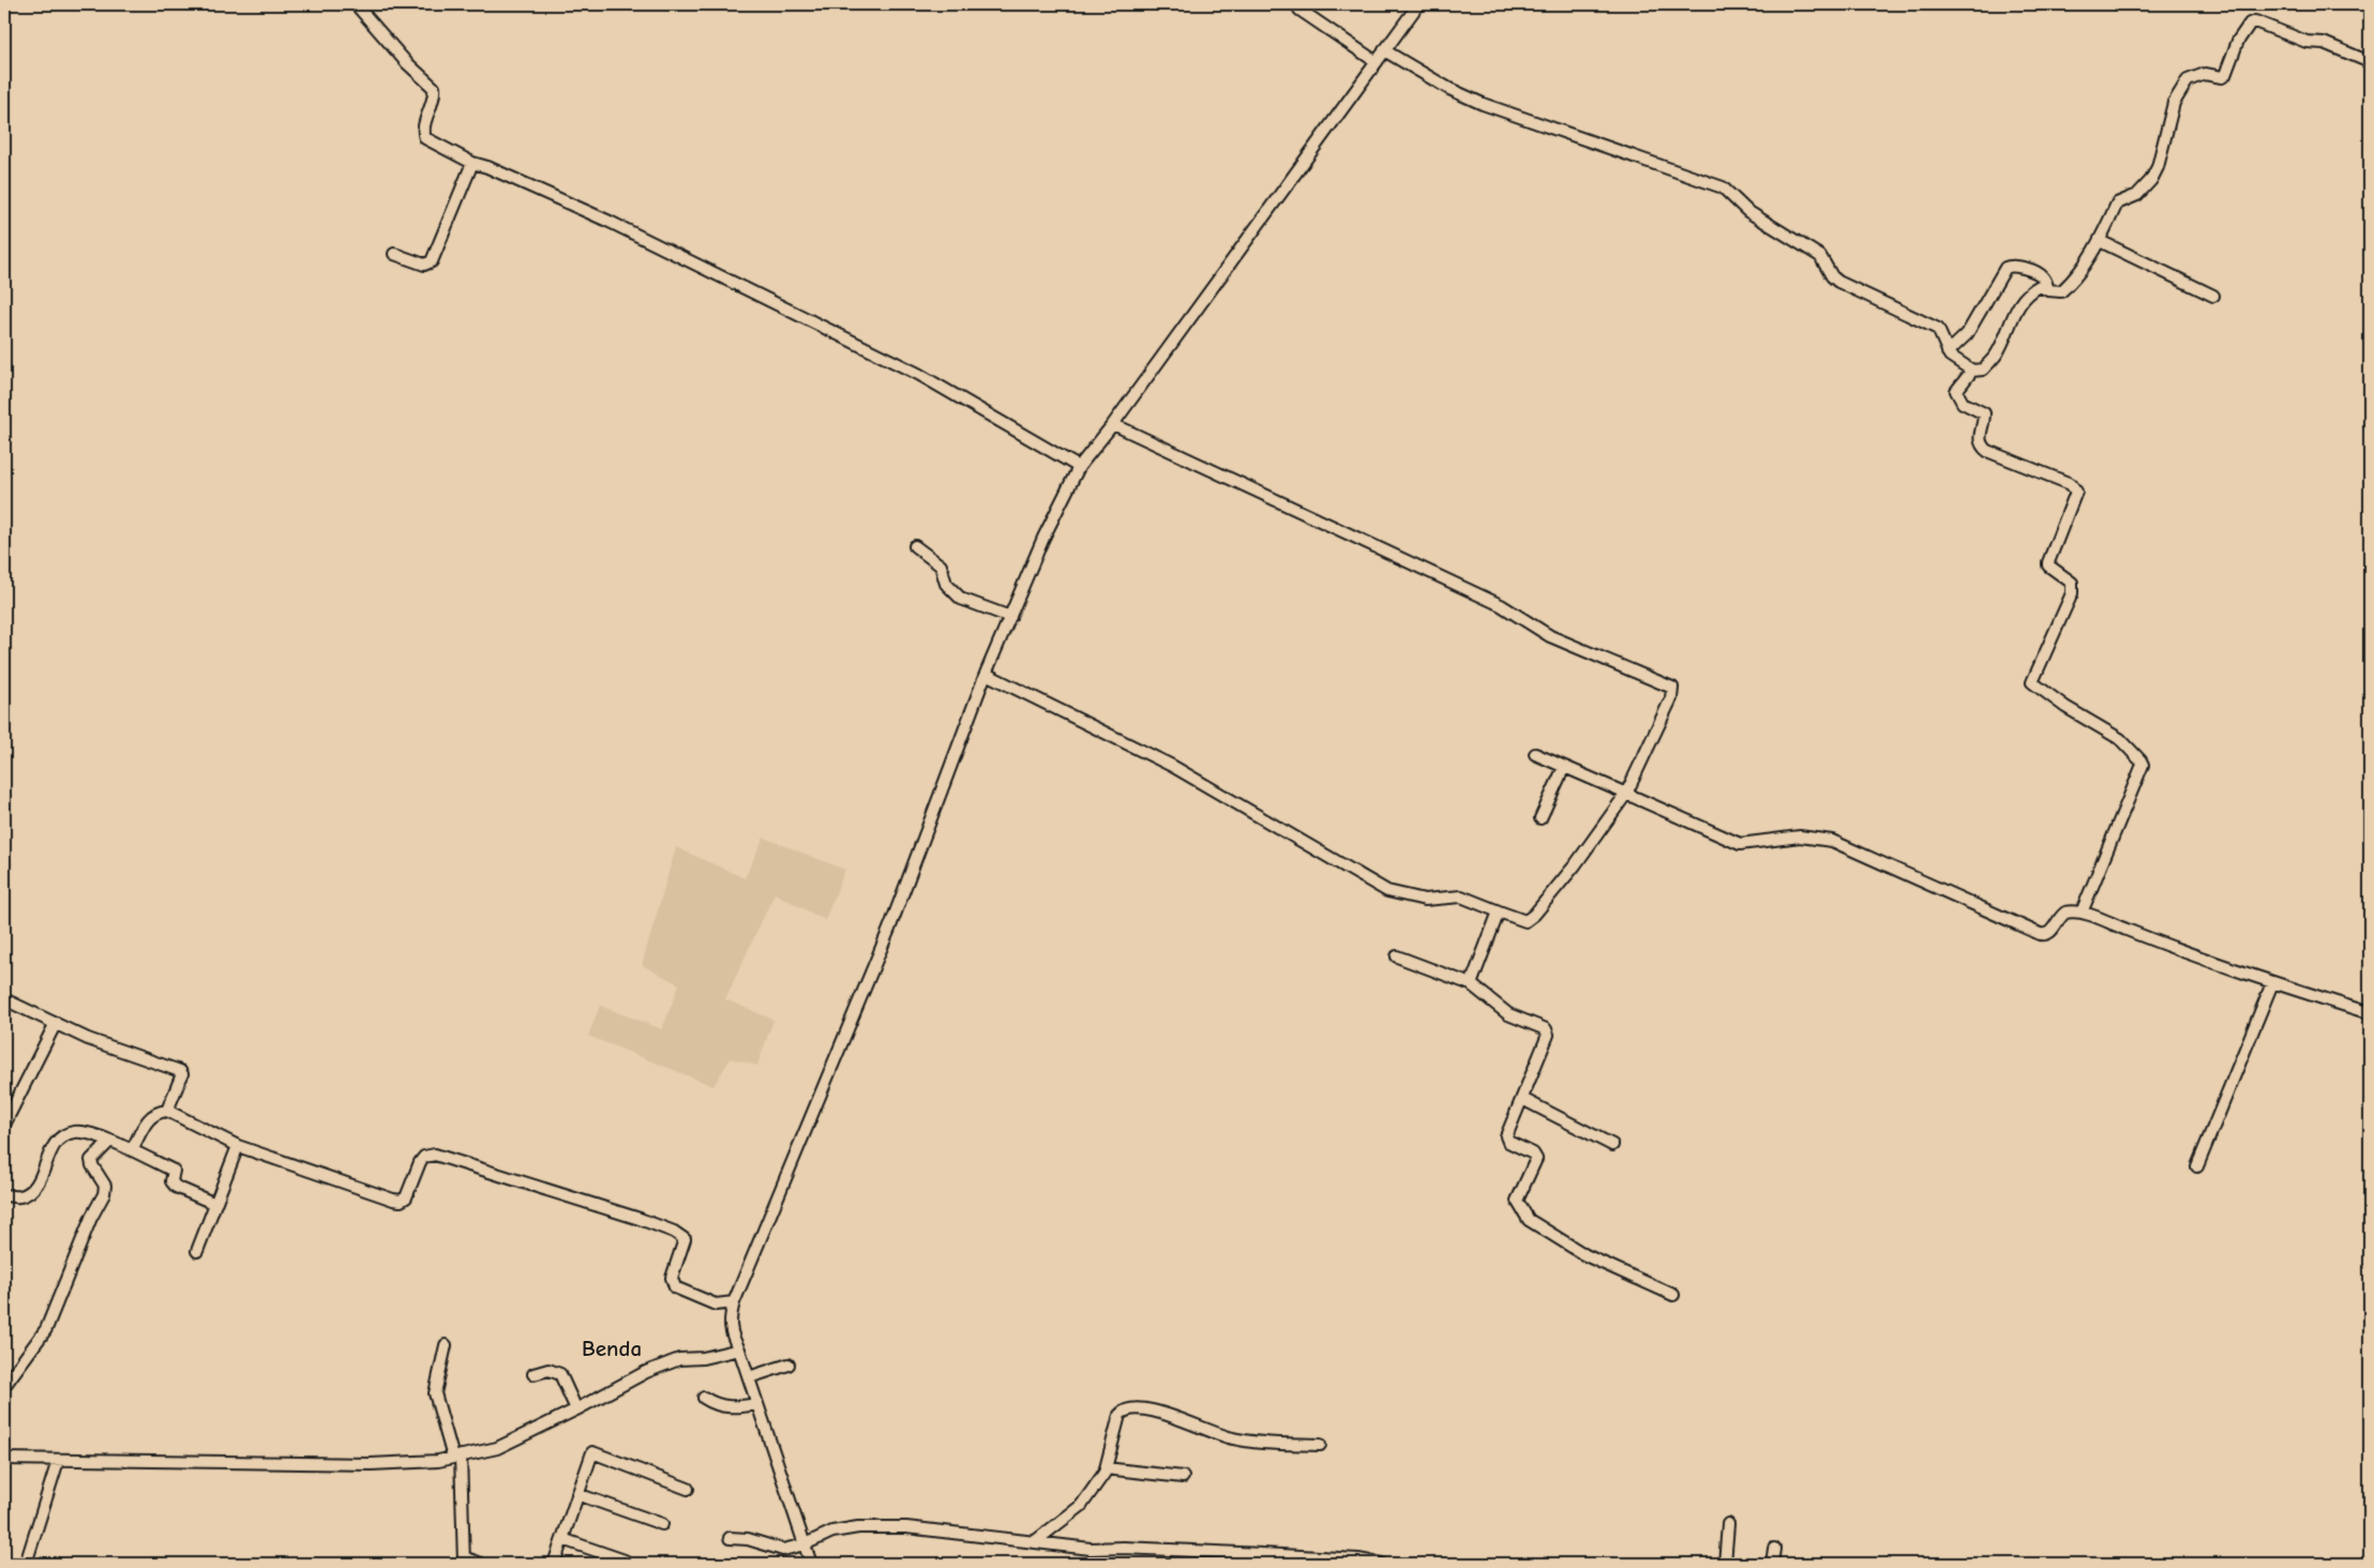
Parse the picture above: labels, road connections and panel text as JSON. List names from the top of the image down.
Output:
{
  "districts": ["Benda"]
}
